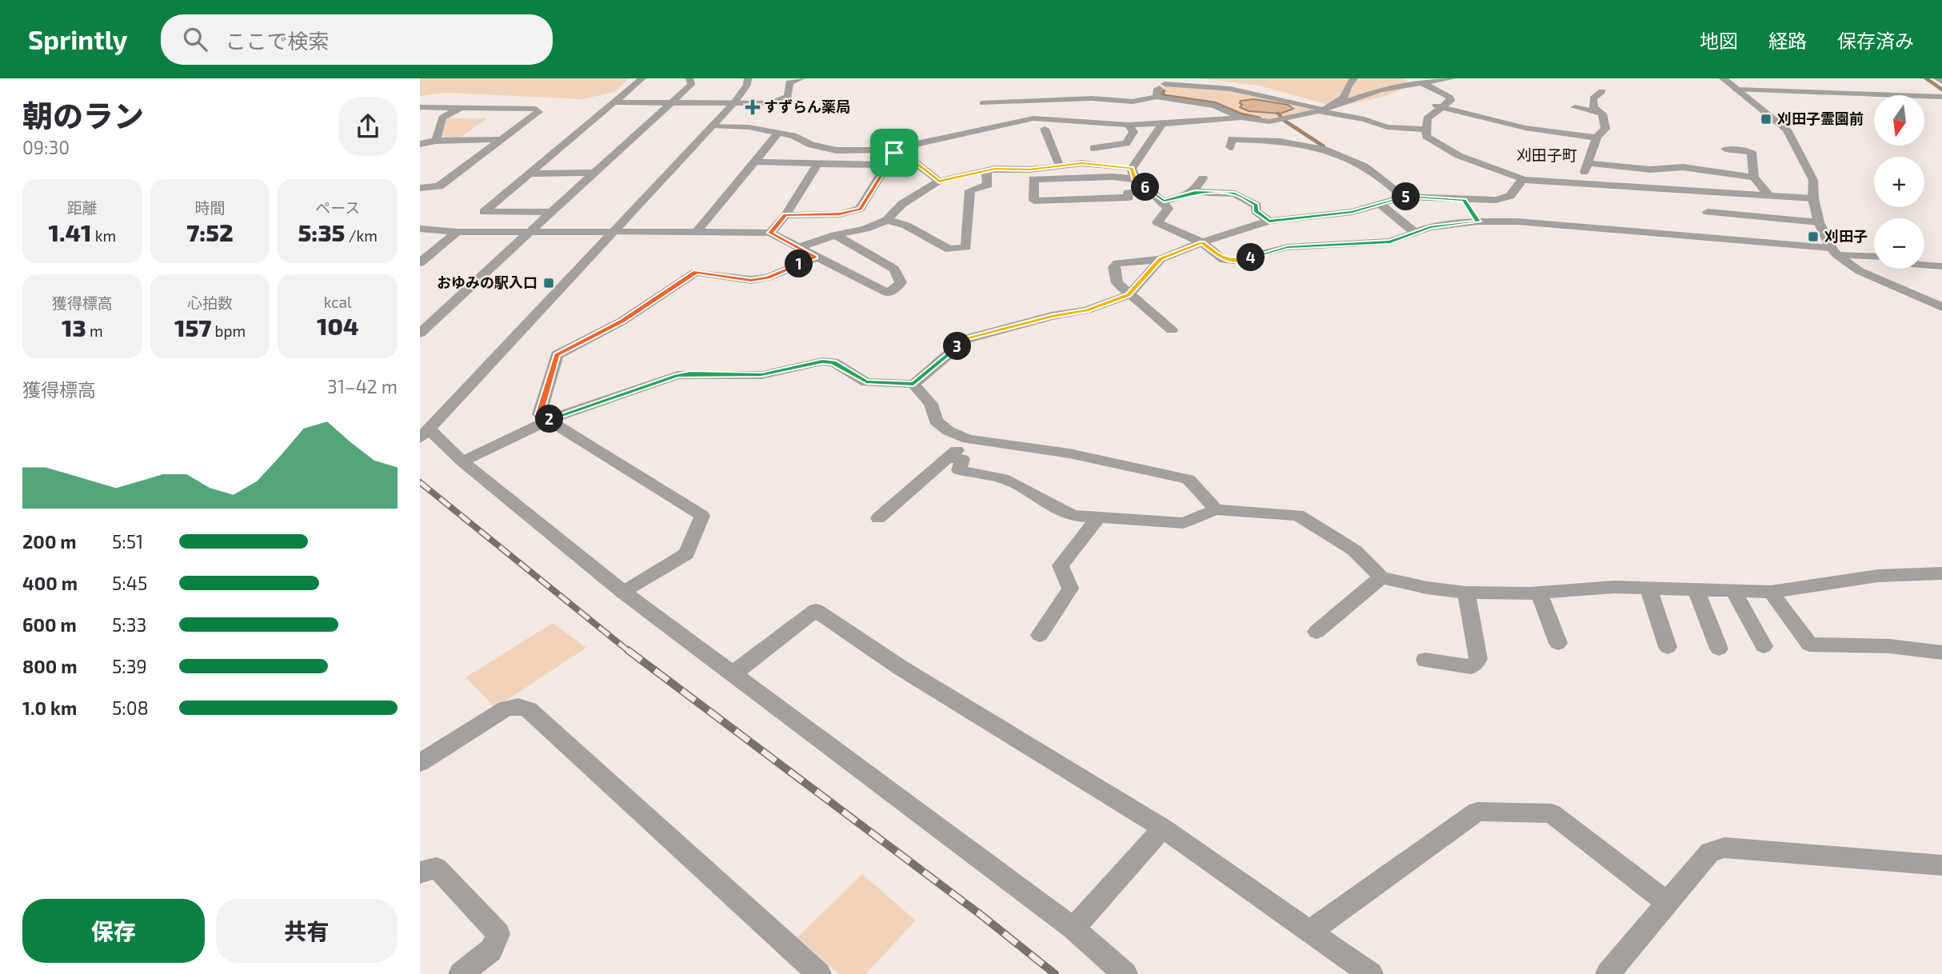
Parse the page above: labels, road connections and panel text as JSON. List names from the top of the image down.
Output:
{
  "districts": ["刈田子町"],
  "places": {
    "health": ["すずらん薬局"],
    "transit": ["刈田子霊園前", "刈田子", "おゆみの駅入口"]
  },
  "north": "bottom",
  "page": {
    "header": "Sprintly",
    "search": "ここで検索",
    "nav": ["地図", "経路", "保存済み"],
    "heading": ["朝のラン", "09:30"],
    "map_buttons": ["+", "−"],
    "pins": [
      "6",
      "5",
      "4",
      "1",
      "3",
      "2"
    ],
    "stats": [
      ["距離", "1.41 km"],
      ["時間", "7:52"],
      ["ペース", "5:35 /km"],
      ["獲得標高", "13 m"],
      ["心拍数", "157 bpm"],
      ["kcal", "104"]
    ],
    "chart": ["獲得標高", "31–42 m"],
    "list": [
      {
        "name": "200 m",
        "note": "5:51"
      },
      {
        "name": "400 m",
        "note": "5:45"
      },
      {
        "name": "600 m",
        "note": "5:33"
      },
      {
        "name": "800 m",
        "note": "5:39"
      },
      {
        "name": "1.0 km",
        "note": "5:08"
      }
    ],
    "buttons": ["保存", "共有"]
  }
}
